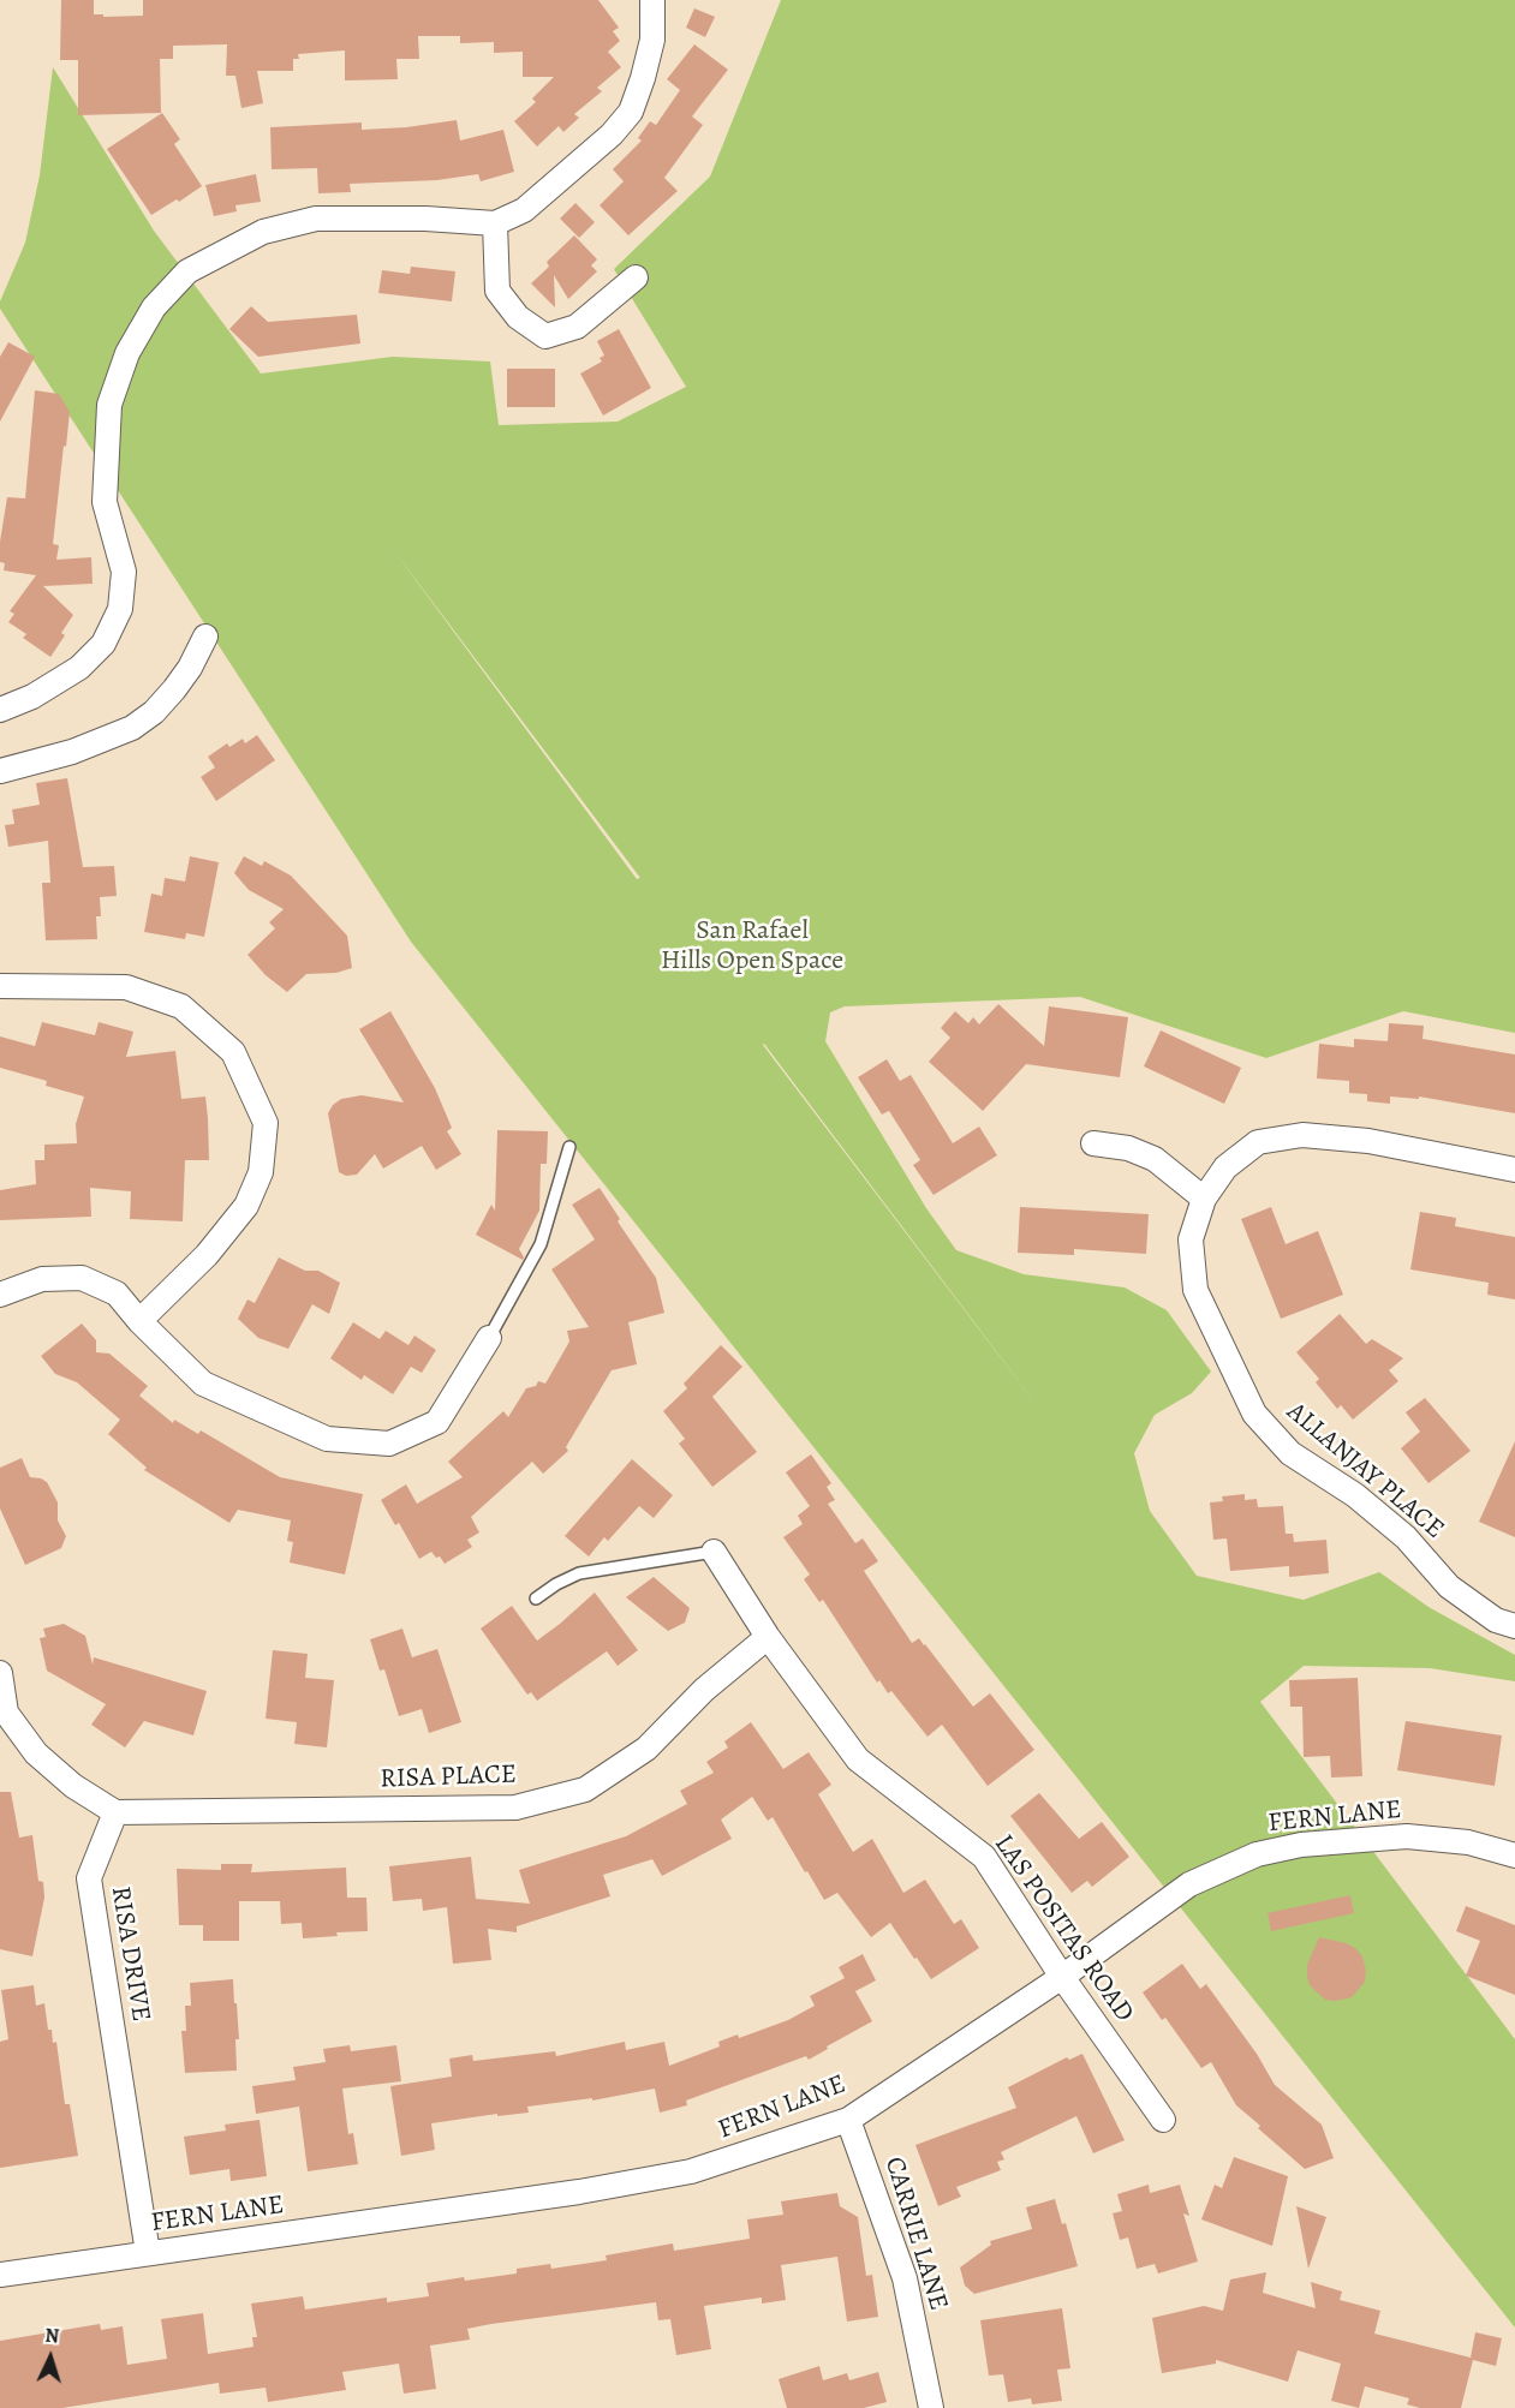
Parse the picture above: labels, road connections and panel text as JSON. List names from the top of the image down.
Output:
{
  "streets": {
    "street": [
      "ALLANJAY PLACE",
      "RISA PLACE",
      "FERN LANE",
      "LAS POSITAS ROAD",
      "RISA DRIVE",
      "CARRIE LANE"
    ]
  },
  "crossings": [
    ["RISA PLACE", "LAS POSITAS ROAD"],
    ["RISA PLACE", "RISA DRIVE"],
    ["FERN LANE", "LAS POSITAS ROAD"],
    ["FERN LANE", "RISA DRIVE"],
    ["FERN LANE", "CARRIE LANE"]
  ],
  "parks": ["San Rafael Hills Open Space"],
  "north": "top"
}
